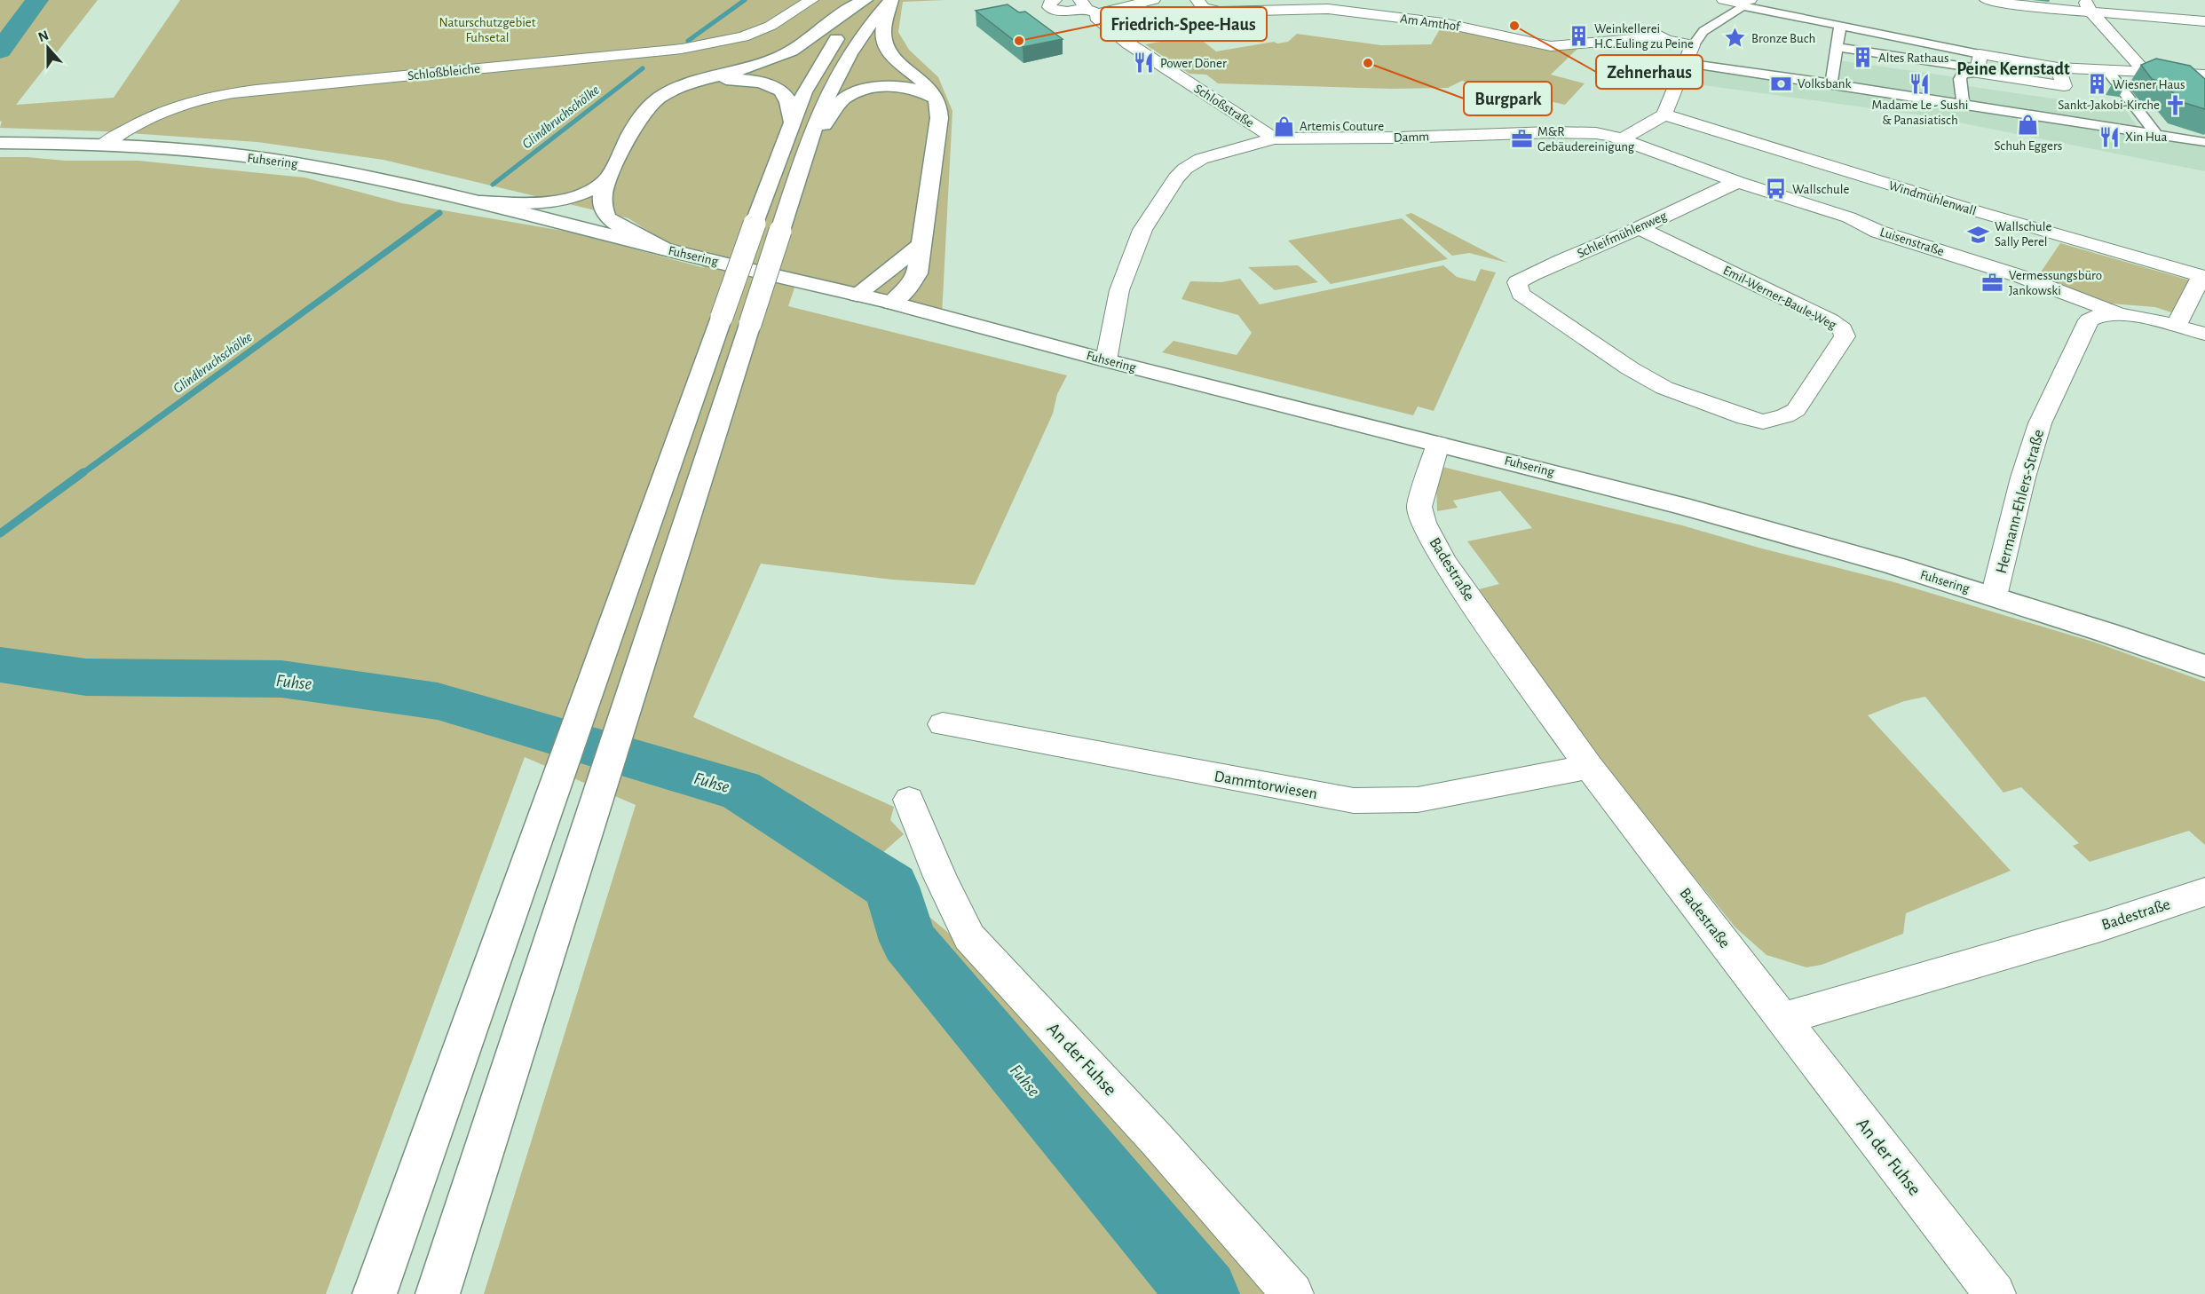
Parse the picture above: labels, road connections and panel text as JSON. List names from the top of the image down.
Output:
{
  "streets": {
    "main road": ["Fuhsering"],
    "street": [
      "Am Amthof",
      "Schloßbleiche",
      "Schloßstraße",
      "Damm",
      "Windmühlenwall",
      "Schleifmühlenweg",
      "Luisenstraße",
      "Emil-Werner-Baule-Weg",
      "Hermann-Ehlers-Straße",
      "Badestraße",
      "Dammtorwiesen",
      "An der Fuhse"
    ]
  },
  "crossings": [
    ["Schloßbleiche", "Fuhsering"],
    ["Schloßstraße", "Damm"],
    ["Damm", "Fuhsering"],
    ["Damm", "Luisenstraße"],
    ["Fuhsering", "Hermann-Ehlers-Straße"],
    ["Fuhsering", "Badestraße"],
    ["Windmühlenwall", "Luisenstraße"],
    ["Schleifmühlenweg", "Luisenstraße"],
    ["Schleifmühlenweg", "Emil-Werner-Baule-Weg"],
    ["Luisenstraße", "Hermann-Ehlers-Straße"],
    ["Badestraße", "Dammtorwiesen"],
    ["Badestraße", "An der Fuhse"]
  ],
  "districts": ["Peine Kernstadt"],
  "water": ["Glindbruchschölke", "Fuhse"],
  "parks": ["Naturschutzgebiet Fuhsetal"],
  "places": {
    "other": ["Zehnerhaus", "Friedrich-Spee-Haus", "Burgpark"],
    "building": ["Weinkellerei H.C.Euling zu Peine", "Altes Rathaus", "Wiesner Haus"],
    "place": ["Bronze Buch"],
    "restaurant": ["Power Döner", "Madame Le - Sushi & Panasiatisch", "Xin Hua"],
    "bank": ["Volksbank"],
    "church": ["Sankt-Jakobi-Kirche"],
    "shop": ["Schuh Eggers", "Artemis Couture"],
    "office": ["M&R Gebäudereinigung", "Vermessungsbüro Jankowski"],
    "bus stop": ["Wallschule"],
    "school or university": ["Wallschule Sally Perel"]
  },
  "north": "top"
}
